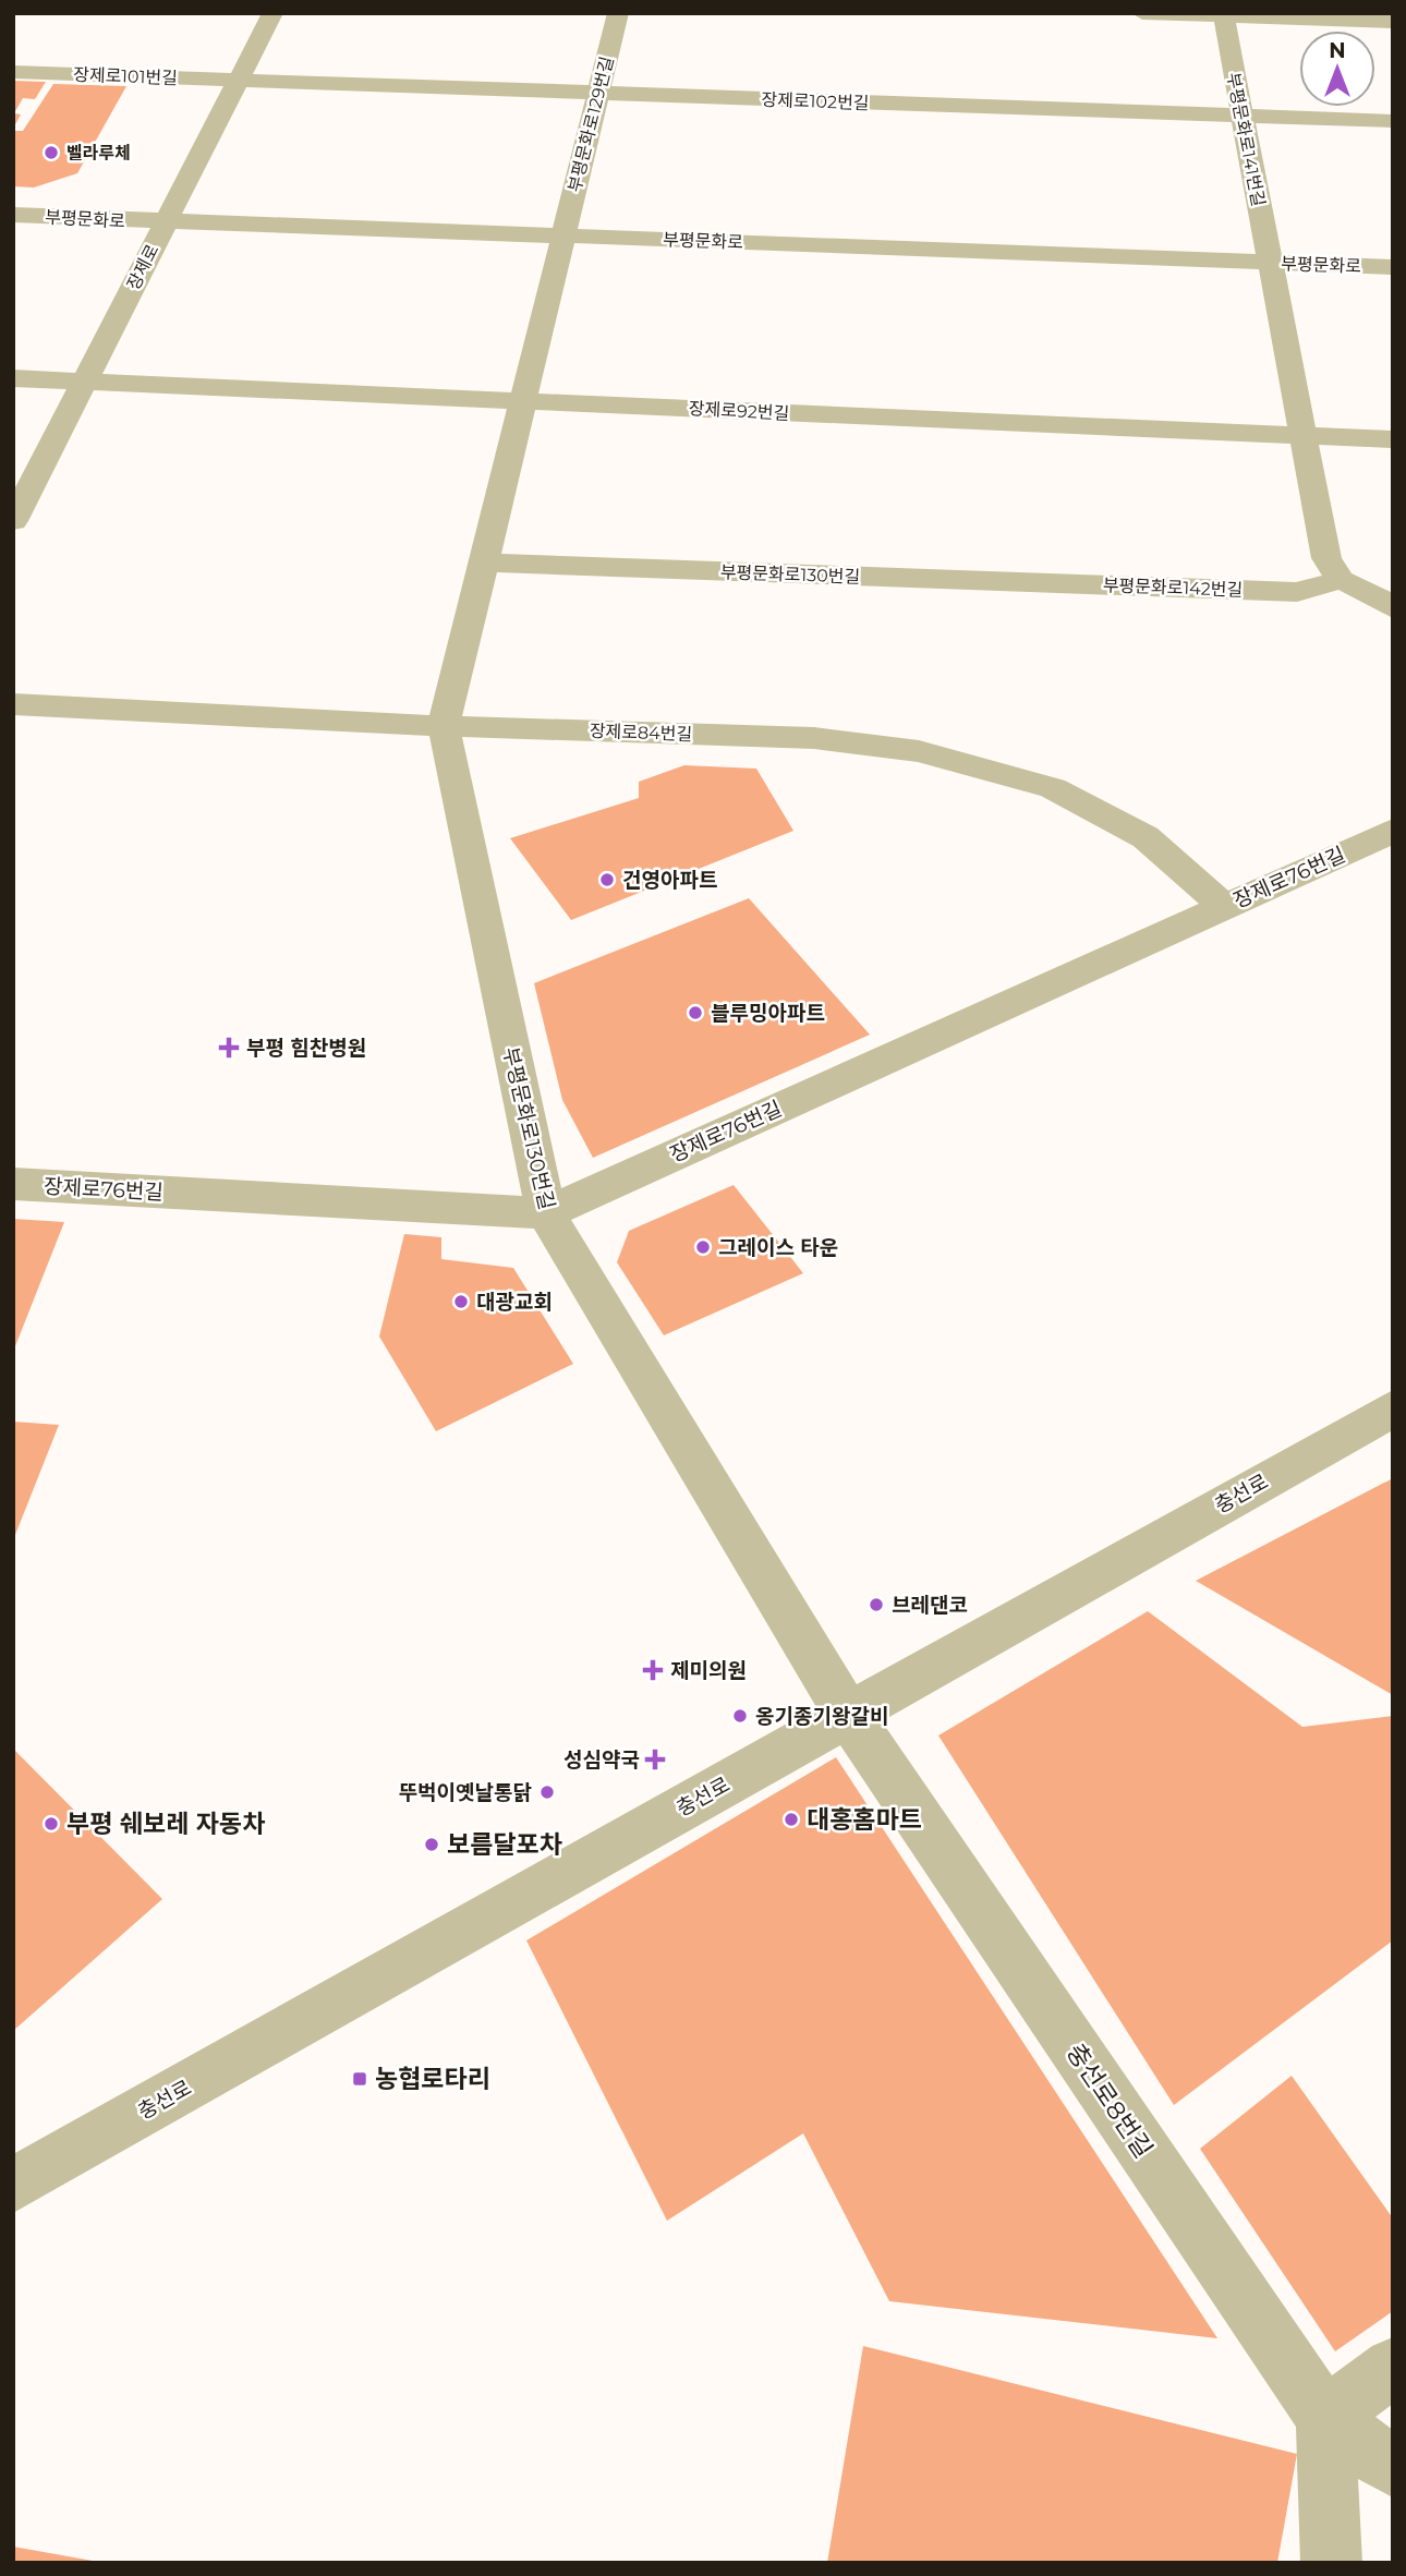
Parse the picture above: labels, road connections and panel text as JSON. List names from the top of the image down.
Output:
{
  "streets": {
    "street": [
      "장제로101번길",
      "장제로102번길",
      "부평문화로129번길",
      "부평문화로141번길",
      "부평문화로",
      "장제로",
      "장제로92번길",
      "부평문화로130번길",
      "부평문화로142번길",
      "장제로84번길",
      "장제로76번길",
      "충선로",
      "충선로8번길"
    ]
  },
  "crossings": [
    ["장제로101번길", "장제로102번길"],
    ["장제로101번길", "장제로"],
    ["장제로102번길", "부평문화로129번길"],
    ["장제로102번길", "부평문화로141번길"],
    ["장제로102번길", "장제로"],
    ["부평문화로129번길", "부평문화로"],
    ["부평문화로129번길", "부평문화로130번길"],
    ["부평문화로141번길", "부평문화로"],
    ["부평문화로", "장제로"],
    ["부평문화로", "부평문화로130번길"],
    ["장제로", "장제로92번길"],
    ["장제로92번길", "부평문화로130번길"],
    ["부평문화로130번길", "부평문화로142번길"],
    ["부평문화로130번길", "장제로84번길"],
    ["부평문화로130번길", "장제로76번길"],
    ["부평문화로130번길", "충선로"],
    ["부평문화로130번길", "충선로8번길"],
    ["장제로84번길", "장제로76번길"],
    ["충선로", "충선로8번길"]
  ],
  "places": {
    "other": [
      "벨라루체",
      "건영아파트",
      "블루밍아파트",
      "그레이스 타운",
      "대광교회",
      "브레댄코",
      "옹기종기왕갈비",
      "뚜벅이옛날통닭",
      "대홍홈마트",
      "부평 쉐보레 자동차",
      "보름달포차"
    ],
    "health": ["부평 힘찬병원", "제미의원", "성심약국"],
    "transit": ["농협로타리"]
  },
  "north": "top"
}
